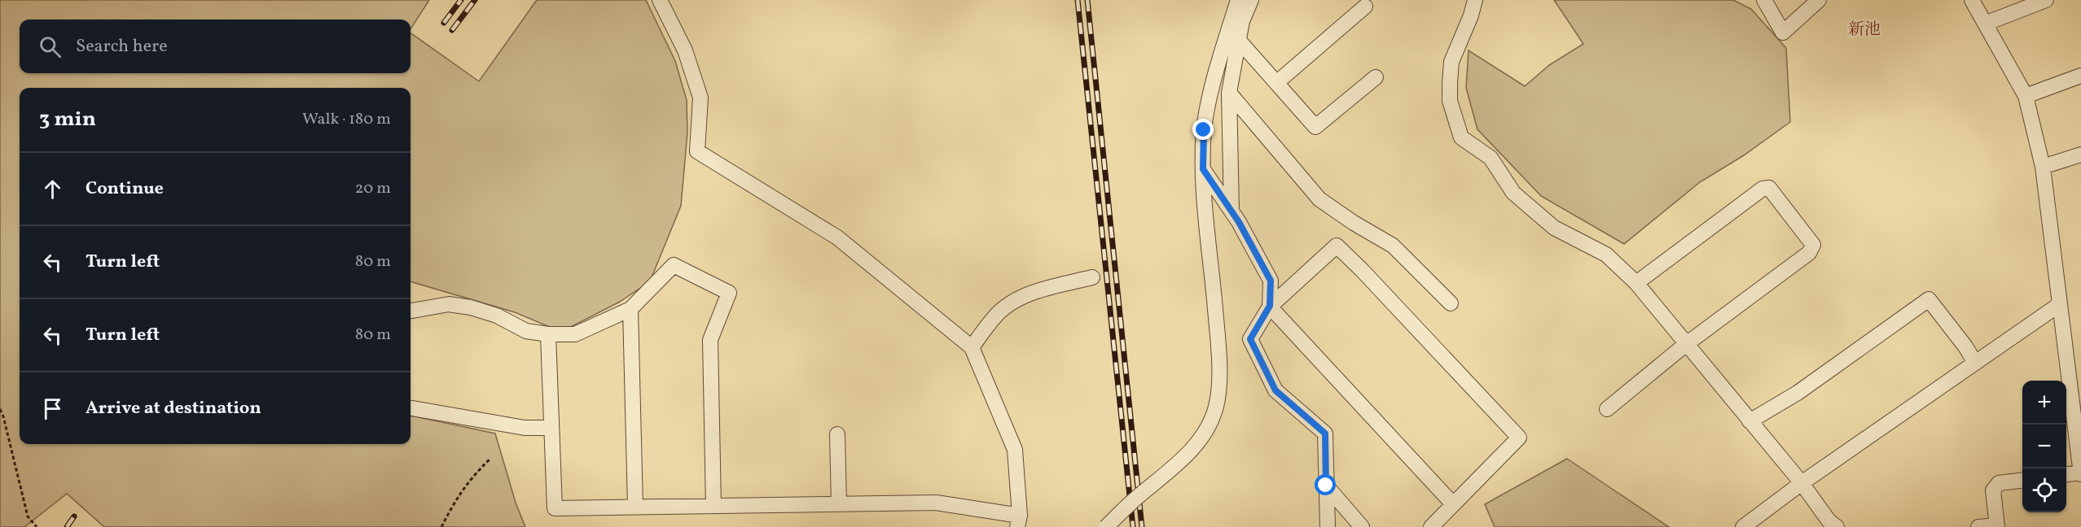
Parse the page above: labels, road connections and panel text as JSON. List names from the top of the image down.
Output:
{
  "districts": ["新池"],
  "page": {
    "search": "Search here",
    "heading": ["3 min", "Walk · 180 m"],
    "list": [
      ["Continue", "20 m"],
      ["Turn left", "80 m"],
      ["Turn left", "80 m"],
      "Arrive at destination"
    ],
    "map_buttons": ["+", "−"]
  }
}
